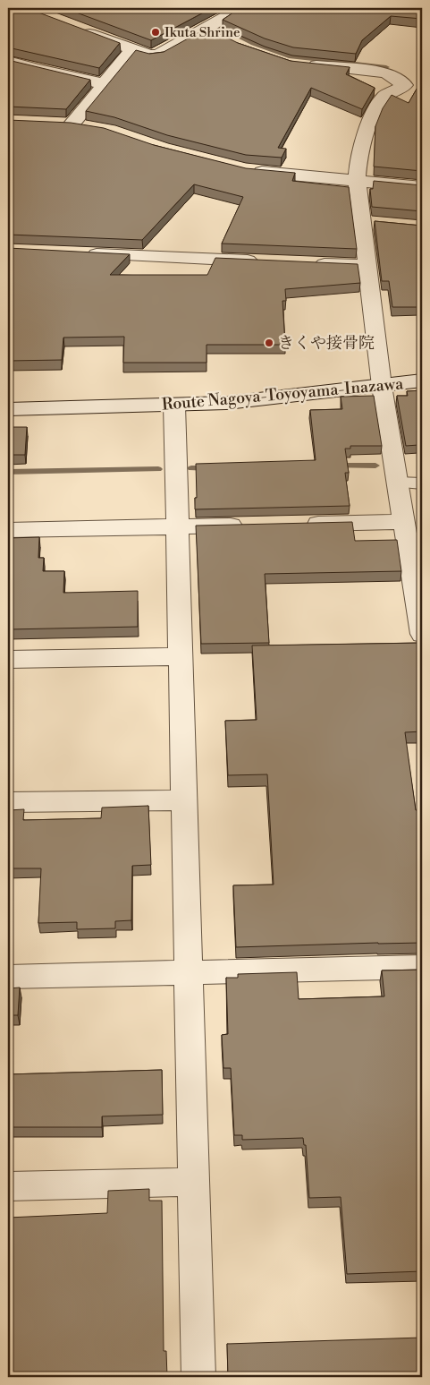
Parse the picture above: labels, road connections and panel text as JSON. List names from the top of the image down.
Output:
{
  "streets": {
    "street": ["Route Nagoya-Toyoyama-Inazawa"]
  },
  "places": ["Ikuta Shrine", "きくや接骨院"]
}
